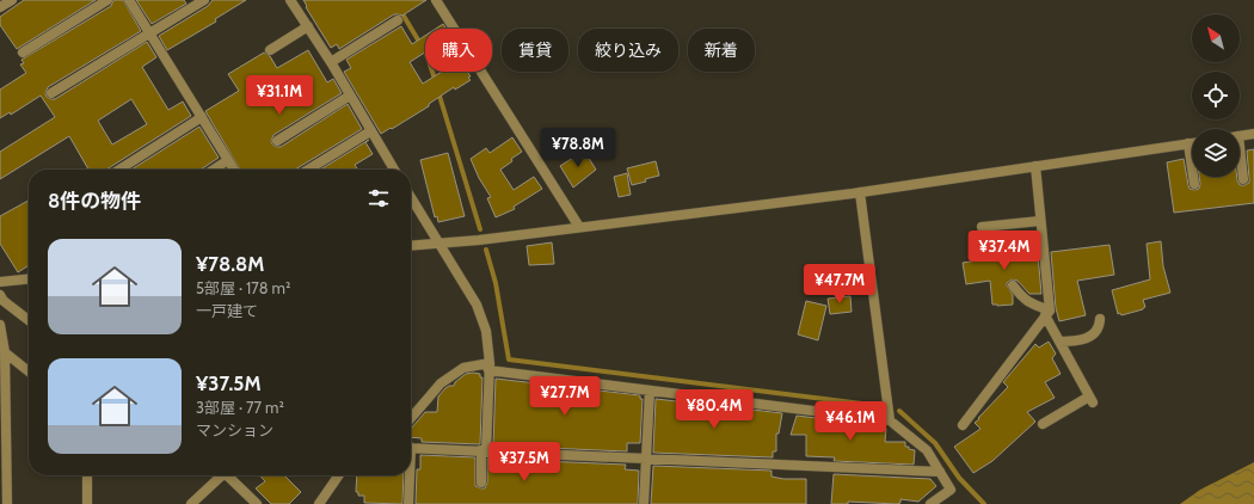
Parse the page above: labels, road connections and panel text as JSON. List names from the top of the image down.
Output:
{
  "north": "top left",
  "page": {
    "chip": [
      "購入",
      "賃貸",
      "絞り込み",
      "新着"
    ],
    "price": [
      "¥31.1M",
      "¥78.8M",
      "¥37.4M",
      "¥47.7M",
      "¥27.7M",
      "¥80.4M",
      "¥46.1M",
      "¥37.5M"
    ],
    "heading": "8件の物件",
    "list": [
      {
        "name": "¥78.8M",
        "note": "5部屋 · 178 m² · 一戸建て"
      },
      {
        "name": "¥37.5M",
        "note": "3部屋 · 77 m² · マンション"
      }
    ]
  }
}
